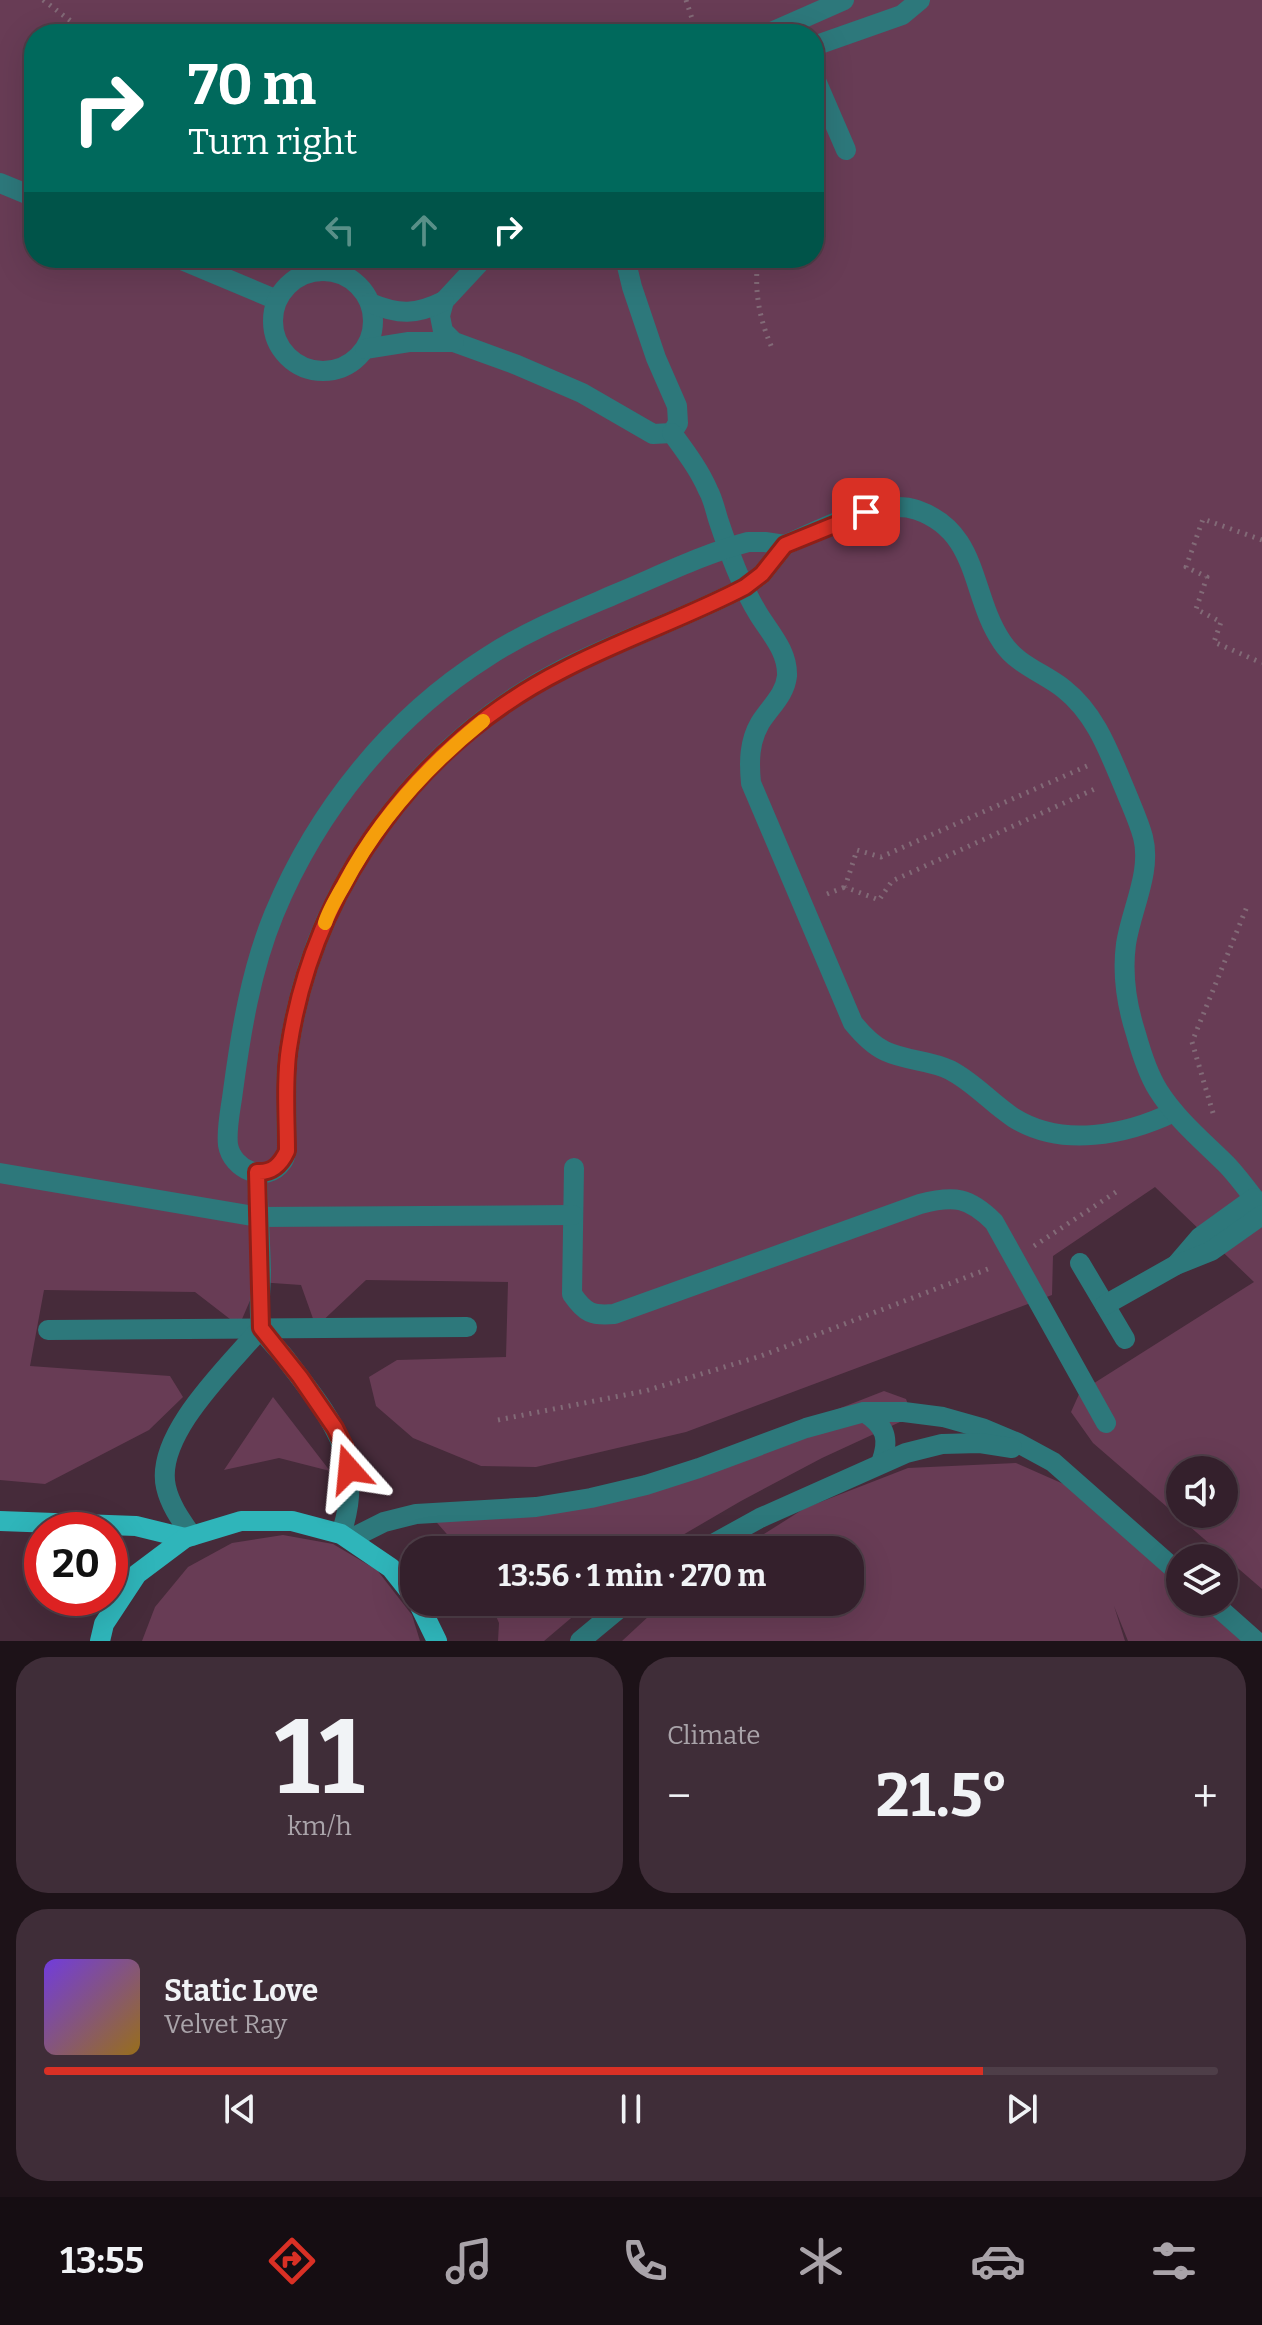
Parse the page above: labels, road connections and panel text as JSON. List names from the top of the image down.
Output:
{
  "page": {
    "turn": ["70 m", "Turn right"],
    "limit": "20",
    "trip": "13:56 · 1 min · 270 m",
    "tile": [
      ["11", "km/h"],
      "Climate"
    ],
    "heat": ["−", "21.5°", "+"],
    "song": ["Static Love", "Velvet Ray"],
    "tabs": "13:55"
  }
}
